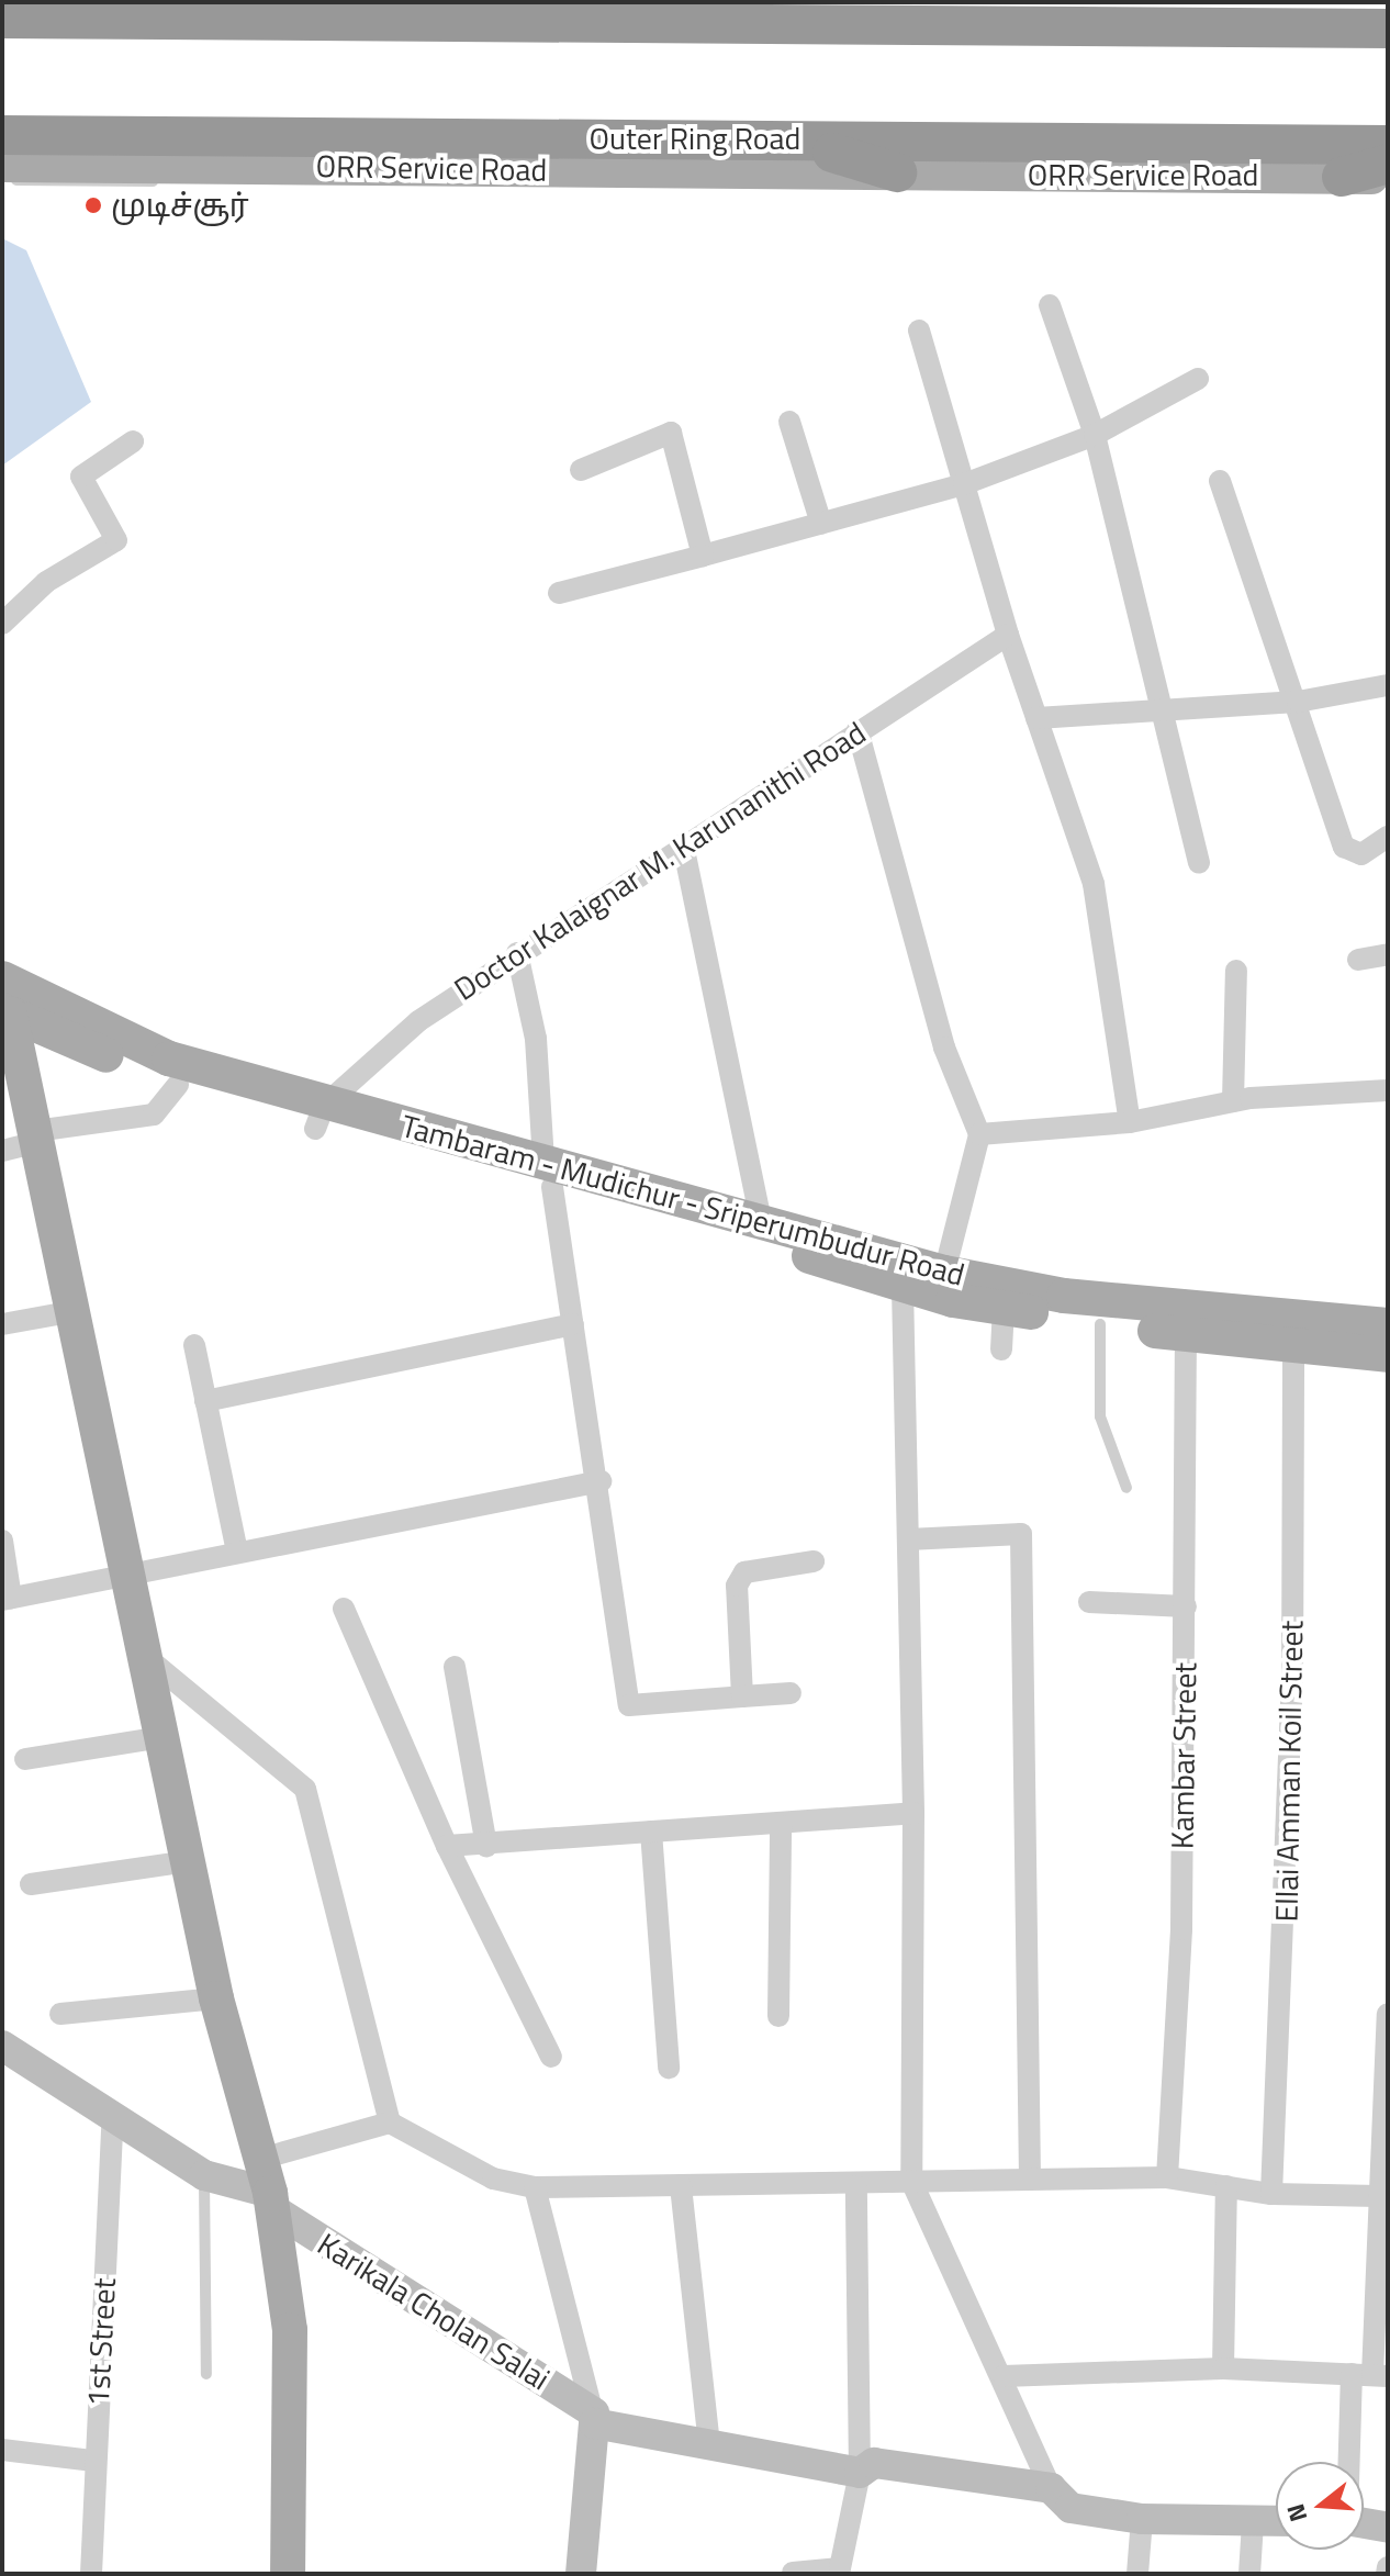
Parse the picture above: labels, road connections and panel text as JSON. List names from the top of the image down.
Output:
{
  "streets": {
    "highway": ["Outer Ring Road"],
    "main road": ["ORR Service Road", "Tambaram - Mudichur - Sriperumbudur Road"],
    "street": [
      "Doctor Kalaignar M. Karunanithi Road",
      "Kambar Street",
      "Ellai Amman Koil Street",
      "Karikala Cholan Salai",
      "1st Street"
    ]
  },
  "crossings": [
    ["Doctor Kalaignar M. Karunanithi Road", "Tambaram - Mudichur - Sriperumbudur Road"],
    ["Tambaram - Mudichur - Sriperumbudur Road", "Kambar Street"],
    ["Tambaram - Mudichur - Sriperumbudur Road", "Ellai Amman Koil Street"]
  ],
  "places": ["முடிச்சூர்"],
  "north": "left"
}
